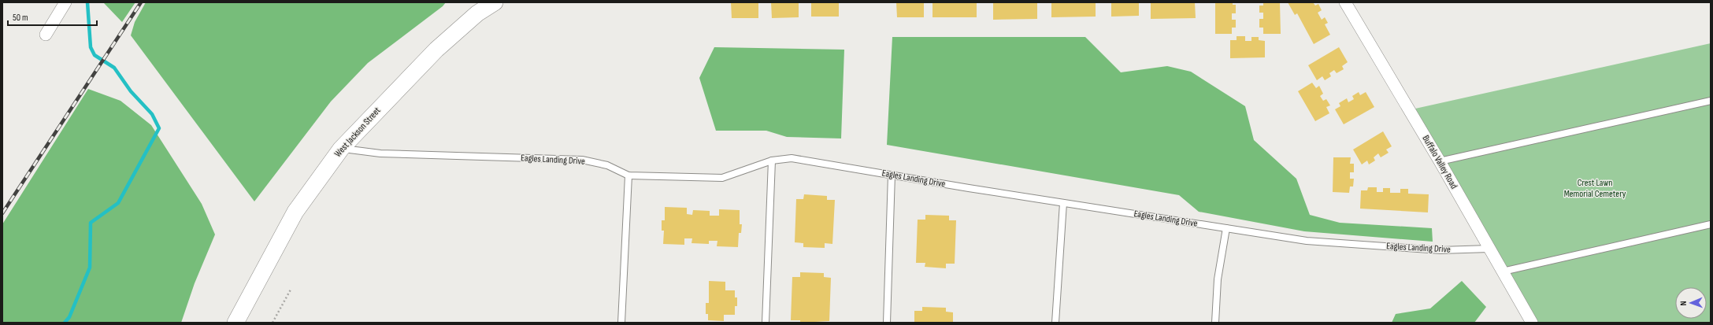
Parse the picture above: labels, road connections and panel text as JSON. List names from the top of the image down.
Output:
{
  "streets": {
    "street": ["West Jackson Street", "Buffalo Valley Road"],
    "lane": ["Eagles Landing Drive"]
  },
  "crossings": [
    ["West Jackson Street", "Eagles Landing Drive"],
    ["Eagles Landing Drive", "Buffalo Valley Road"]
  ],
  "parks": ["Crest Lawn Memorial Cemetery"],
  "scale_bar": "50 m",
  "north": "left"
}
